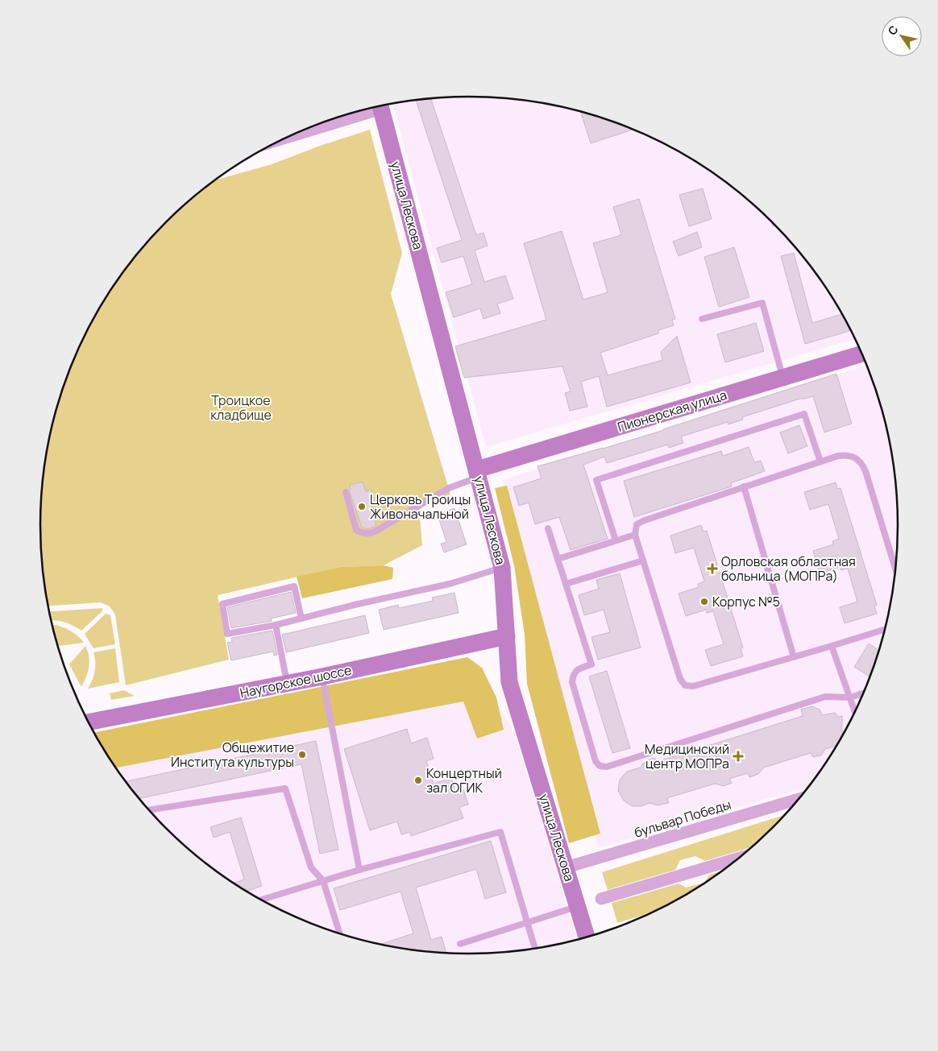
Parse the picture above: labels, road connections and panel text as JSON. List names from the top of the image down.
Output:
{
  "streets": {
    "main road": ["улица Лескова", "Пионерская улица", "Наугорское шоссе"],
    "street": ["бульвар Победы"]
  },
  "crossings": [
    ["улица Лескова", "Пионерская улица"],
    ["улица Лескова", "Наугорское шоссе"],
    ["улица Лескова", "бульвар Победы"]
  ],
  "parks": ["Троицкое кладбище"],
  "places": {
    "other": [
      "Церковь Троицы Живоначальной",
      "Корпус №5",
      "Общежитие Института культуры",
      "Концертный зал ОГИК"
    ],
    "health": ["Орловская областная больница (МОПРа)", "Медицинский центр МОПРа"]
  },
  "north": "top left"
}
